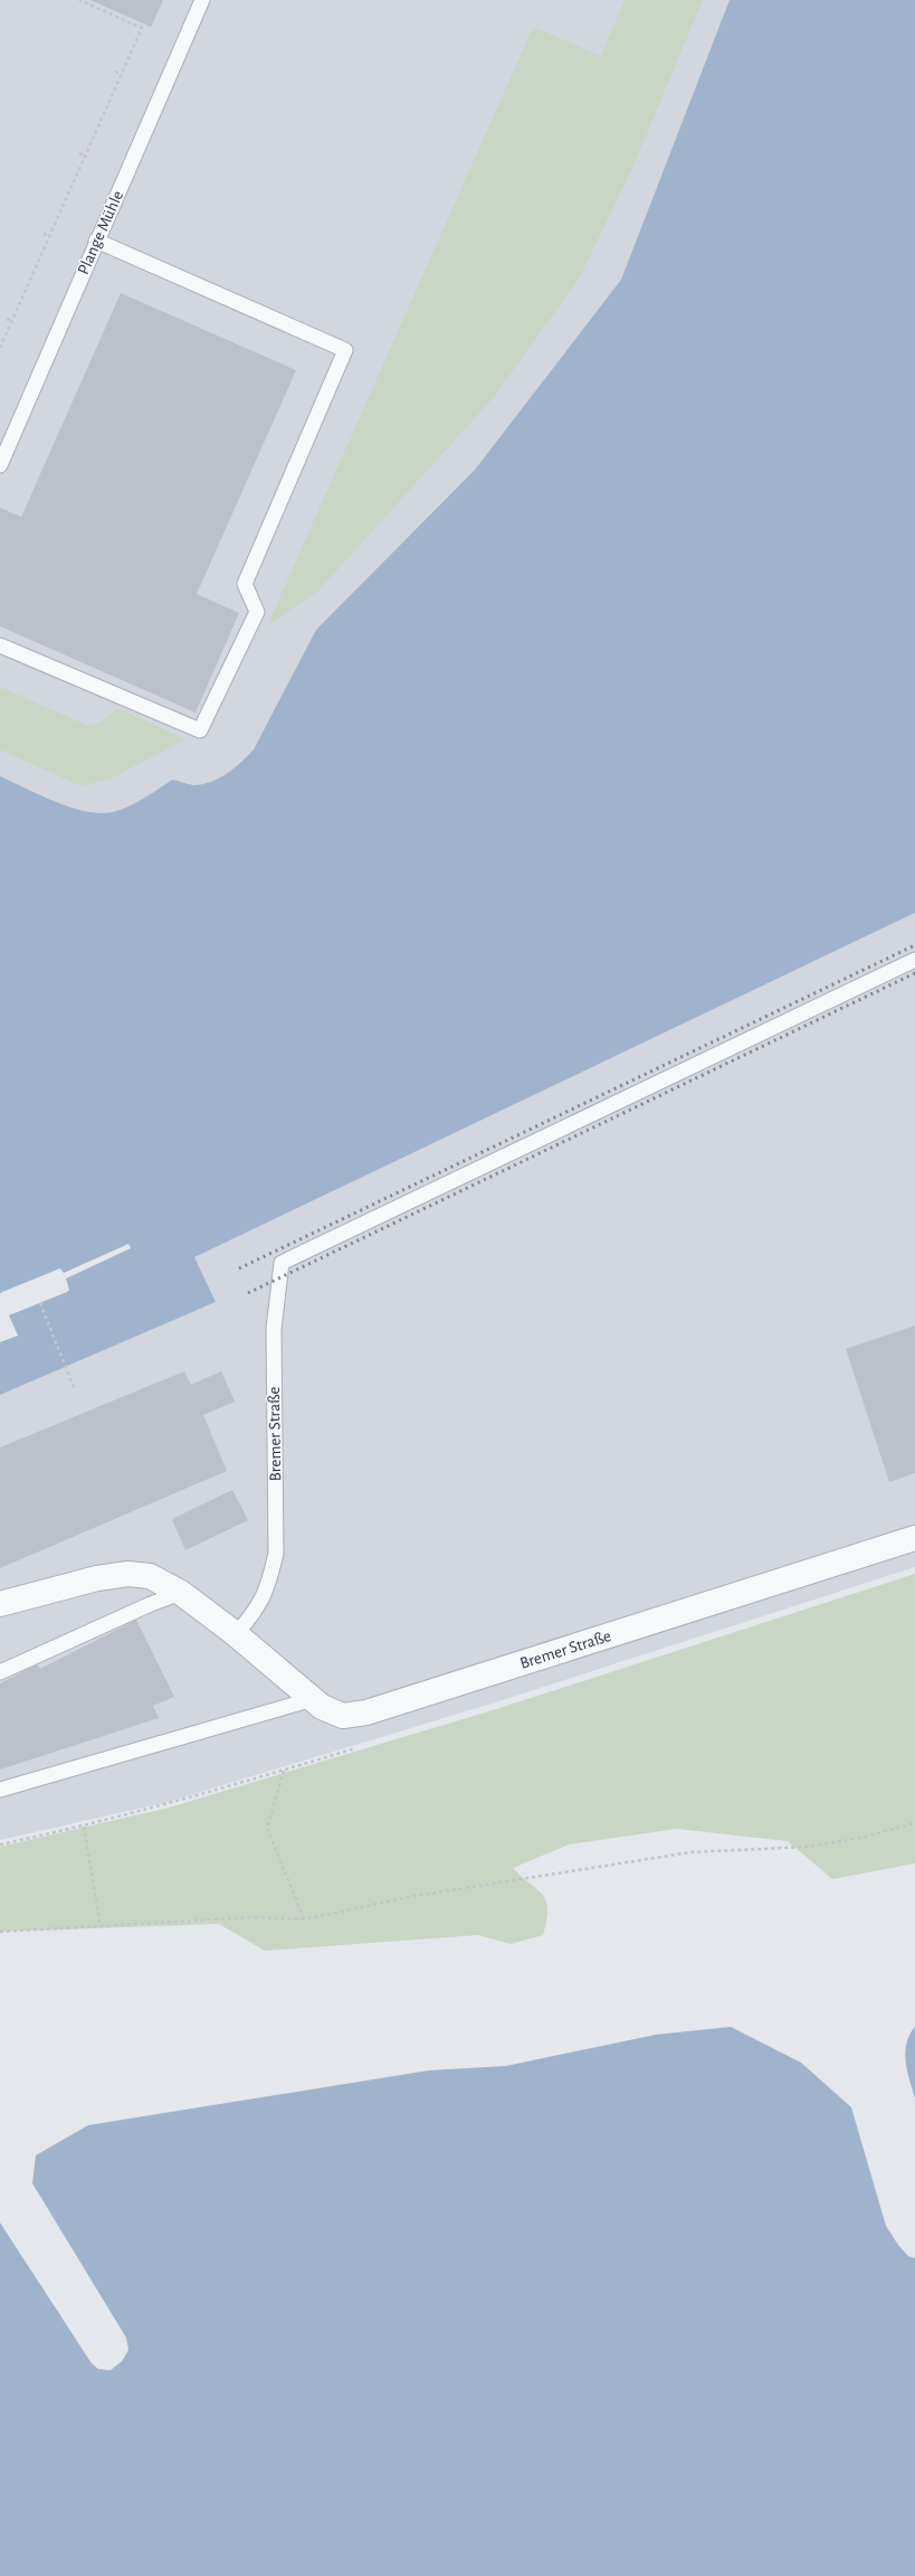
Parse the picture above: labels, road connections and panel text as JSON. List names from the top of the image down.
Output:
{
  "streets": {
    "street": ["Bremer Straße"],
    "lane": ["Plange Mühle"]
  }
}
